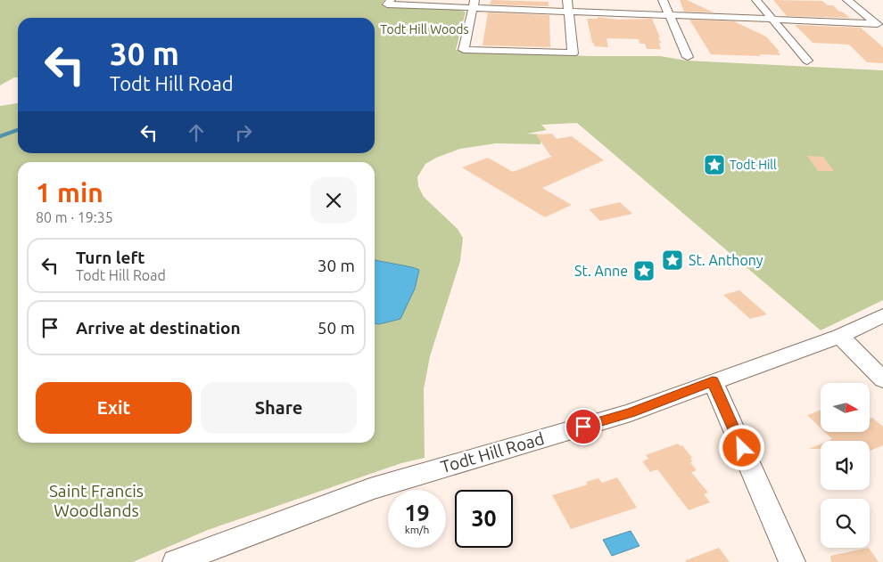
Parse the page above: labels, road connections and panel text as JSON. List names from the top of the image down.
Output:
{
  "streets": {
    "street": ["Todt Hill Road"]
  },
  "parks": ["Todt Hill Woods", "Saint Francis Woodlands"],
  "places": {
    "place": ["Todt Hill", "St. Anthony", "St. Anne"]
  },
  "north": "right",
  "page": {
    "turn": ["30 m", "Todt Hill Road"],
    "heading": ["1 min", "80 m · 19:35"],
    "list": [
      {
        "name": "Turn left",
        "note": "Todt Hill Road",
        "value": "30 m"
      },
      {
        "name": "Arrive at destination",
        "value": "50 m"
      }
    ],
    "buttons": ["Exit", "Share"],
    "speed": "19 km/h",
    "limit": "30"
  }
}
